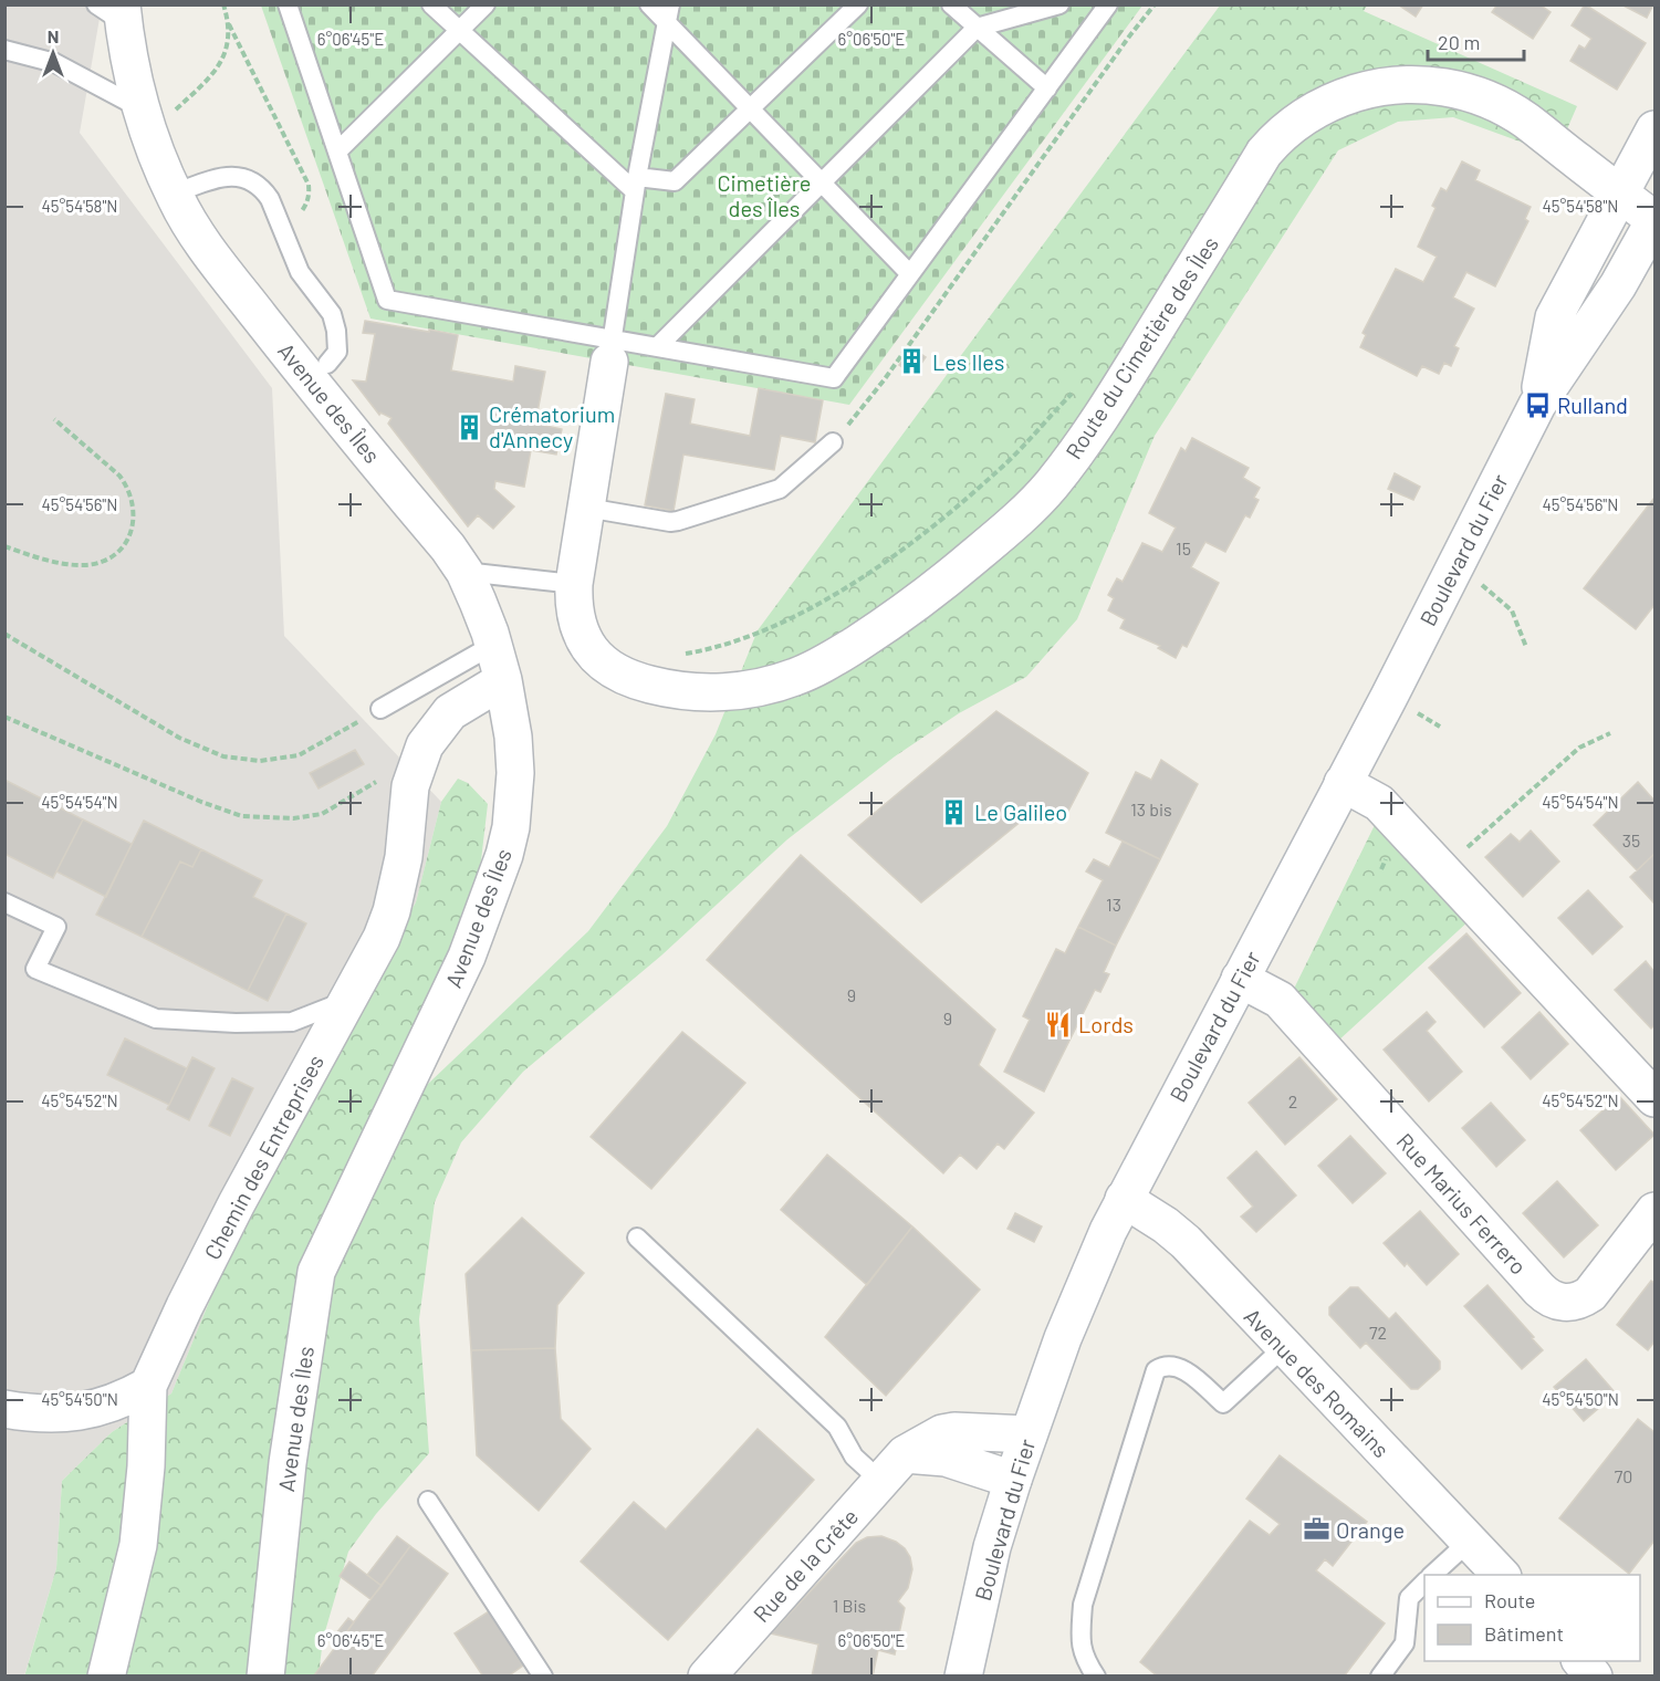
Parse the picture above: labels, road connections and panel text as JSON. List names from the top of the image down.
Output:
{
  "streets": {
    "street": [
      "Route du Cimetière des Îles",
      "Avenue des Îles",
      "Boulevard du Fier",
      "Chemin des Entreprises",
      "Rue Marius Ferrero",
      "Avenue des Romains",
      "Rue de la Crête"
    ]
  },
  "crossings": [
    ["Route du Cimetière des Îles", "Boulevard du Fier"],
    ["Avenue des Îles", "Chemin des Entreprises"],
    ["Boulevard du Fier", "Rue Marius Ferrero"],
    ["Boulevard du Fier", "Avenue des Romains"],
    ["Boulevard du Fier", "Rue de la Crête"]
  ],
  "parks": ["Cimetière des Îles"],
  "places": {
    "building": ["Les Iles", "Crématorium d'Annecy", "Le Galileo"],
    "bus stop": ["Rulland"],
    "restaurant": ["Lords"],
    "office": ["Orange"]
  },
  "house_numbers": [
    "15",
    "13 bis",
    "35",
    "13",
    "9",
    "9",
    "2",
    "72",
    "70",
    "1 Bis"
  ],
  "legend": ["Route", "Bâtiment"],
  "scale_bar": "20 m",
  "north": "top",
  "coordinates": [
    "6°06'45\"E",
    "6°06'50\"E",
    "45°54'58\"N",
    "45°54'56\"N",
    "45°54'54\"N",
    "45°54'52\"N",
    "45°54'50\"N"
  ]
}
